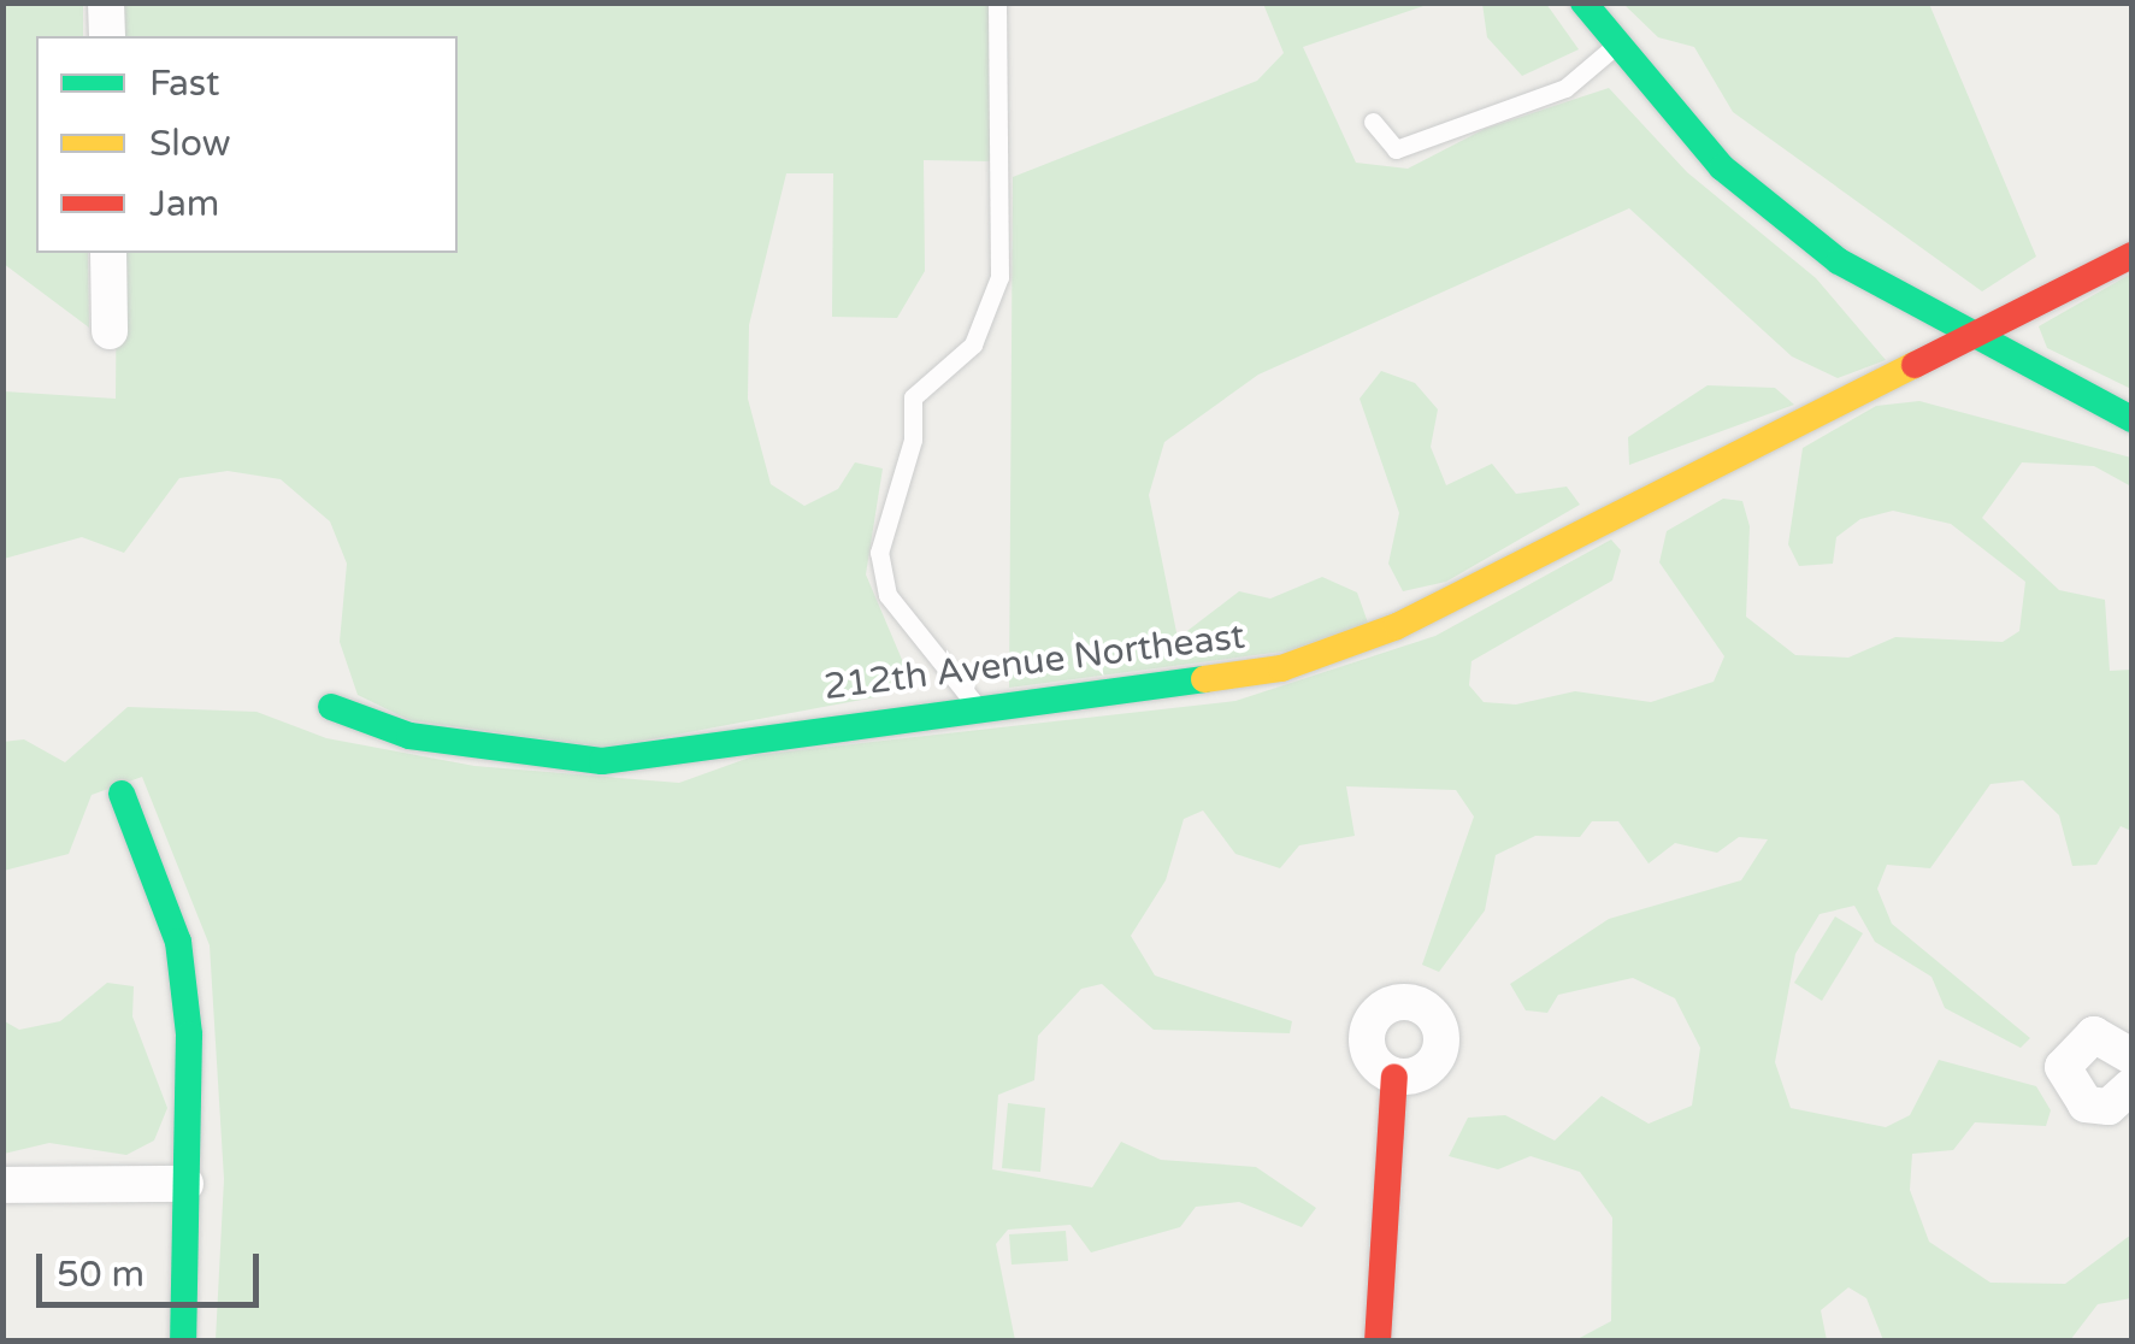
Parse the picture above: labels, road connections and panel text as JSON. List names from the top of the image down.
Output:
{
  "streets": {
    "street": ["212th Avenue Northeast"]
  },
  "legend": ["Fast", "Slow", "Jam"],
  "scale_bar": "50 m"
}
